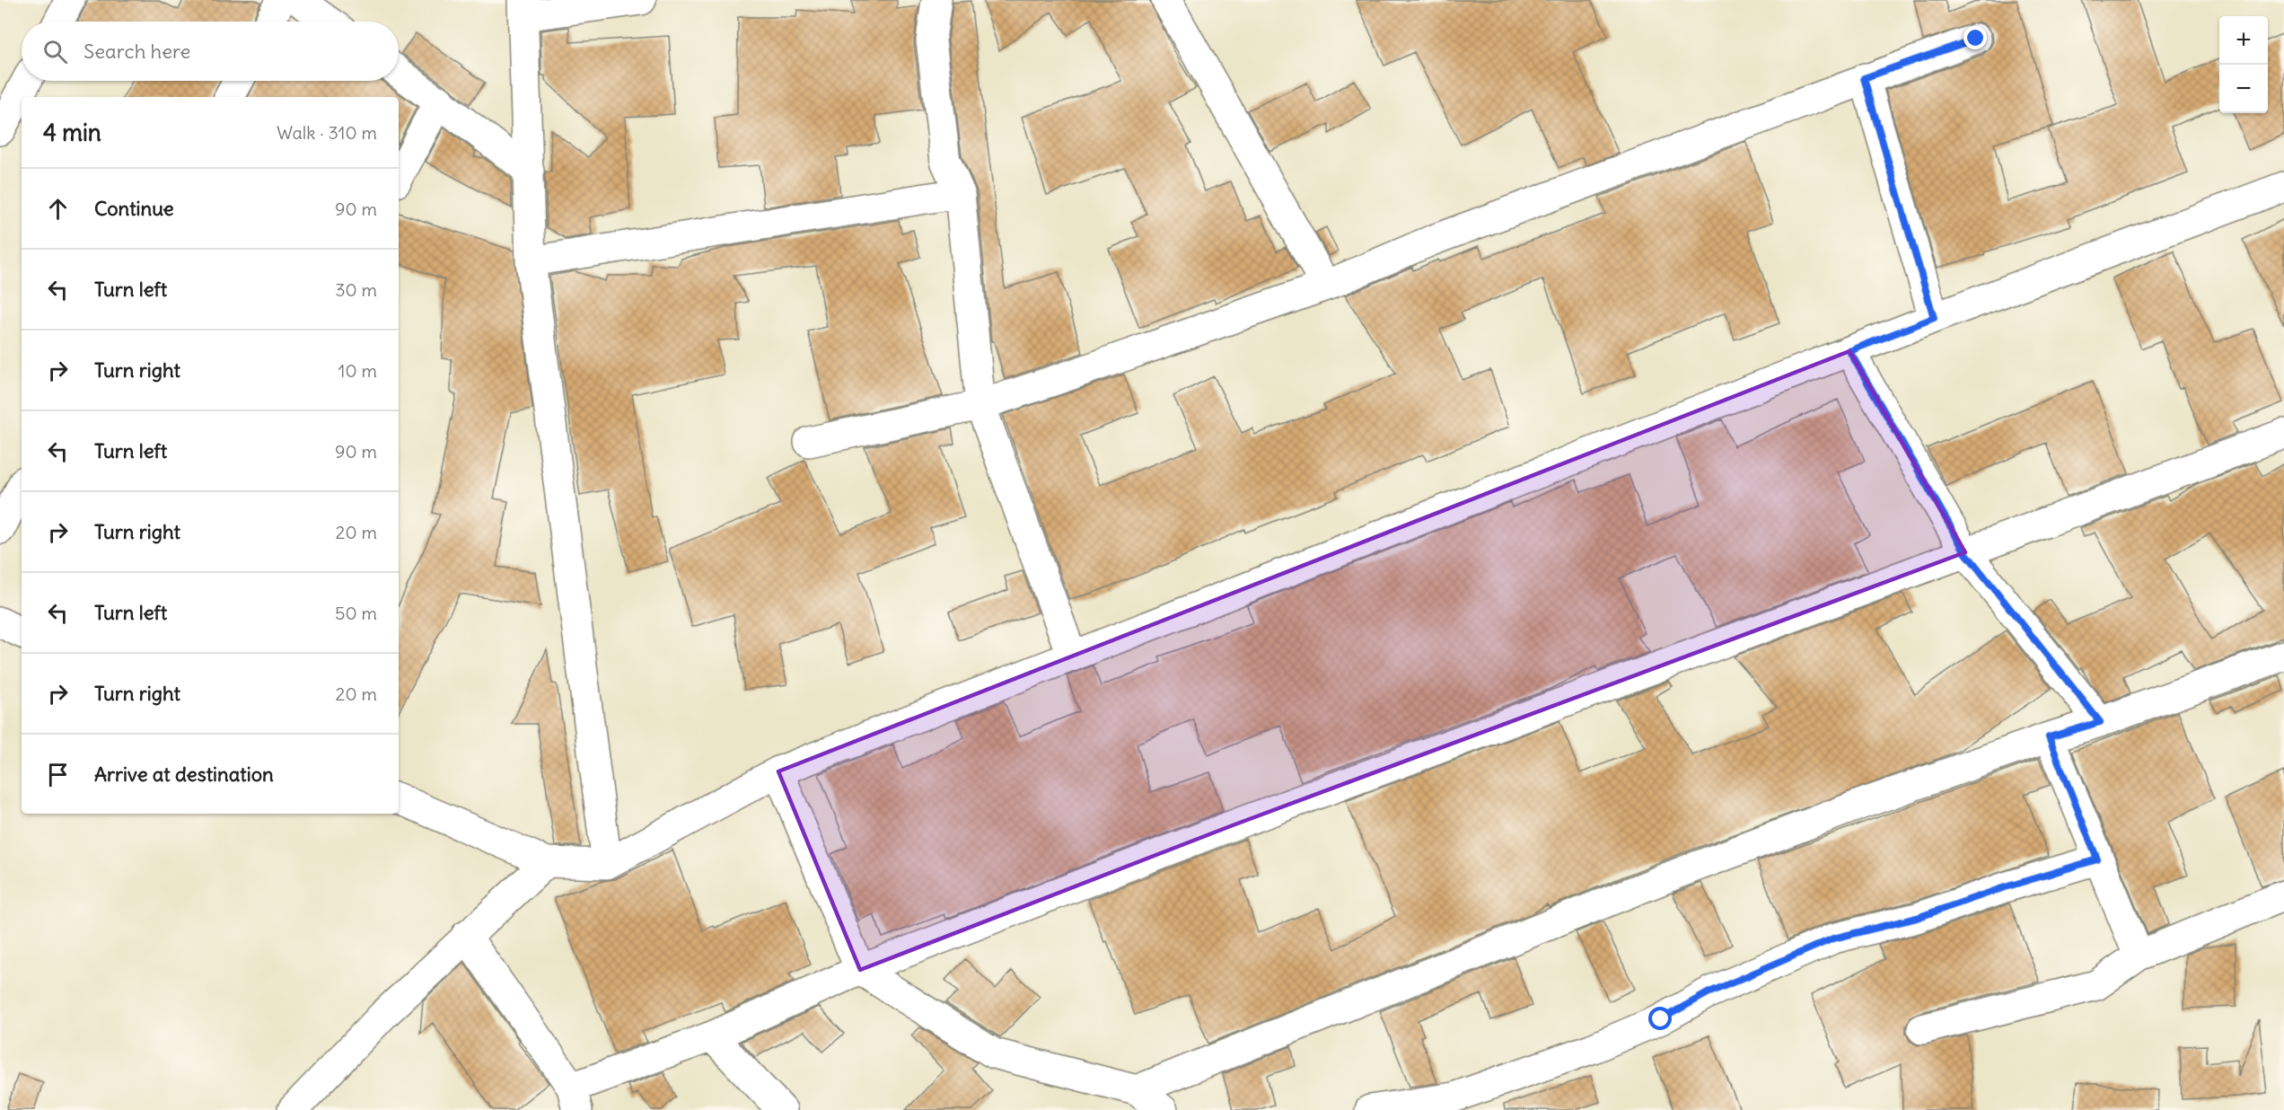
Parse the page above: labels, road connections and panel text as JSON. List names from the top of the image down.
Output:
{
  "page": {
    "map_buttons": ["+", "−"],
    "search": "Search here",
    "heading": ["4 min", "Walk · 310 m"],
    "list": [
      ["Continue", "90 m"],
      ["Turn left", "30 m"],
      ["Turn right", "10 m"],
      ["Turn left", "90 m"],
      ["Turn right", "20 m"],
      ["Turn left", "50 m"],
      ["Turn right", "20 m"],
      "Arrive at destination"
    ]
  }
}
